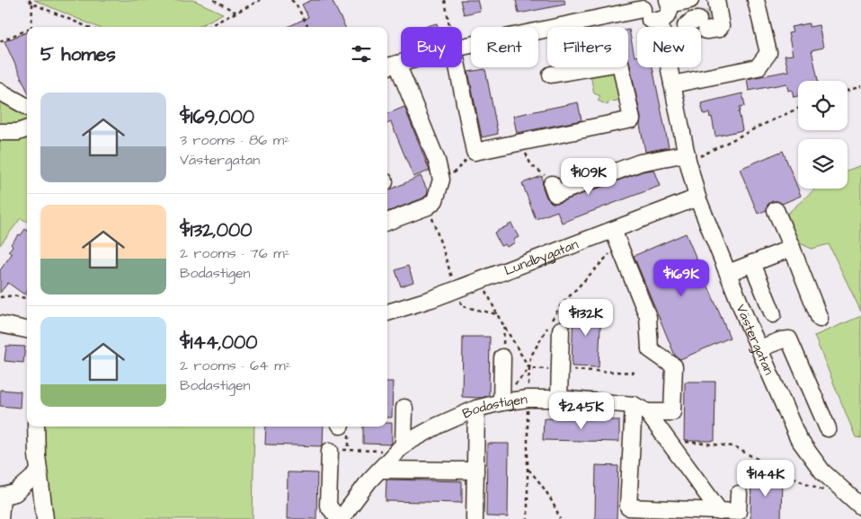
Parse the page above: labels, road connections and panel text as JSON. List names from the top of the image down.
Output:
{
  "streets": {
    "street": ["Lundbygatan", "Västergatan", "Bodastigen"]
  },
  "crossings": [
    ["Lundbygatan", "Västergatan"],
    ["Lundbygatan", "Bodastigen"]
  ],
  "page": {
    "chip": [
      "Buy",
      "Rent",
      "Filters",
      "New"
    ],
    "heading": "5 homes",
    "list": [
      {
        "name": "$169,000",
        "note": "3 rooms · 86 m² · Västergatan"
      },
      {
        "name": "$132,000",
        "note": "2 rooms · 76 m² · Bodastigen"
      },
      {
        "name": "$144,000",
        "note": "2 rooms · 64 m² · Bodastigen"
      }
    ],
    "price": [
      "$109K",
      "$169K",
      "$132K",
      "$245K",
      "$144K"
    ]
  }
}
